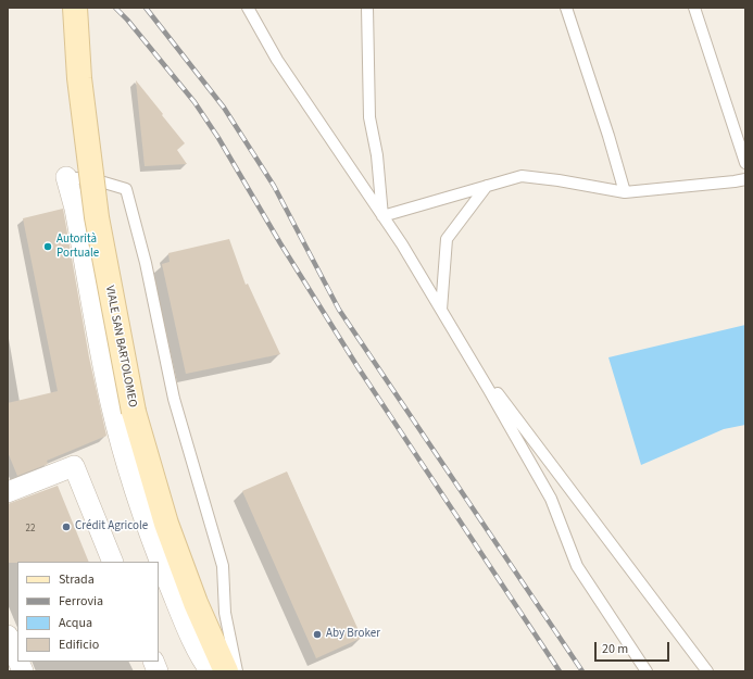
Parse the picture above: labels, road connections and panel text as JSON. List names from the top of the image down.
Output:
{
  "streets": {
    "main road": ["VIALE SAN BARTOLOMEO"]
  },
  "places": ["Autorità Portuale", "Crédit Agricole", "Aby Broker"],
  "house_numbers": ["22"],
  "legend": [
    "Strada",
    "Ferrovia",
    "Acqua",
    "Edificio"
  ],
  "scale_bar": "20 m"
}
